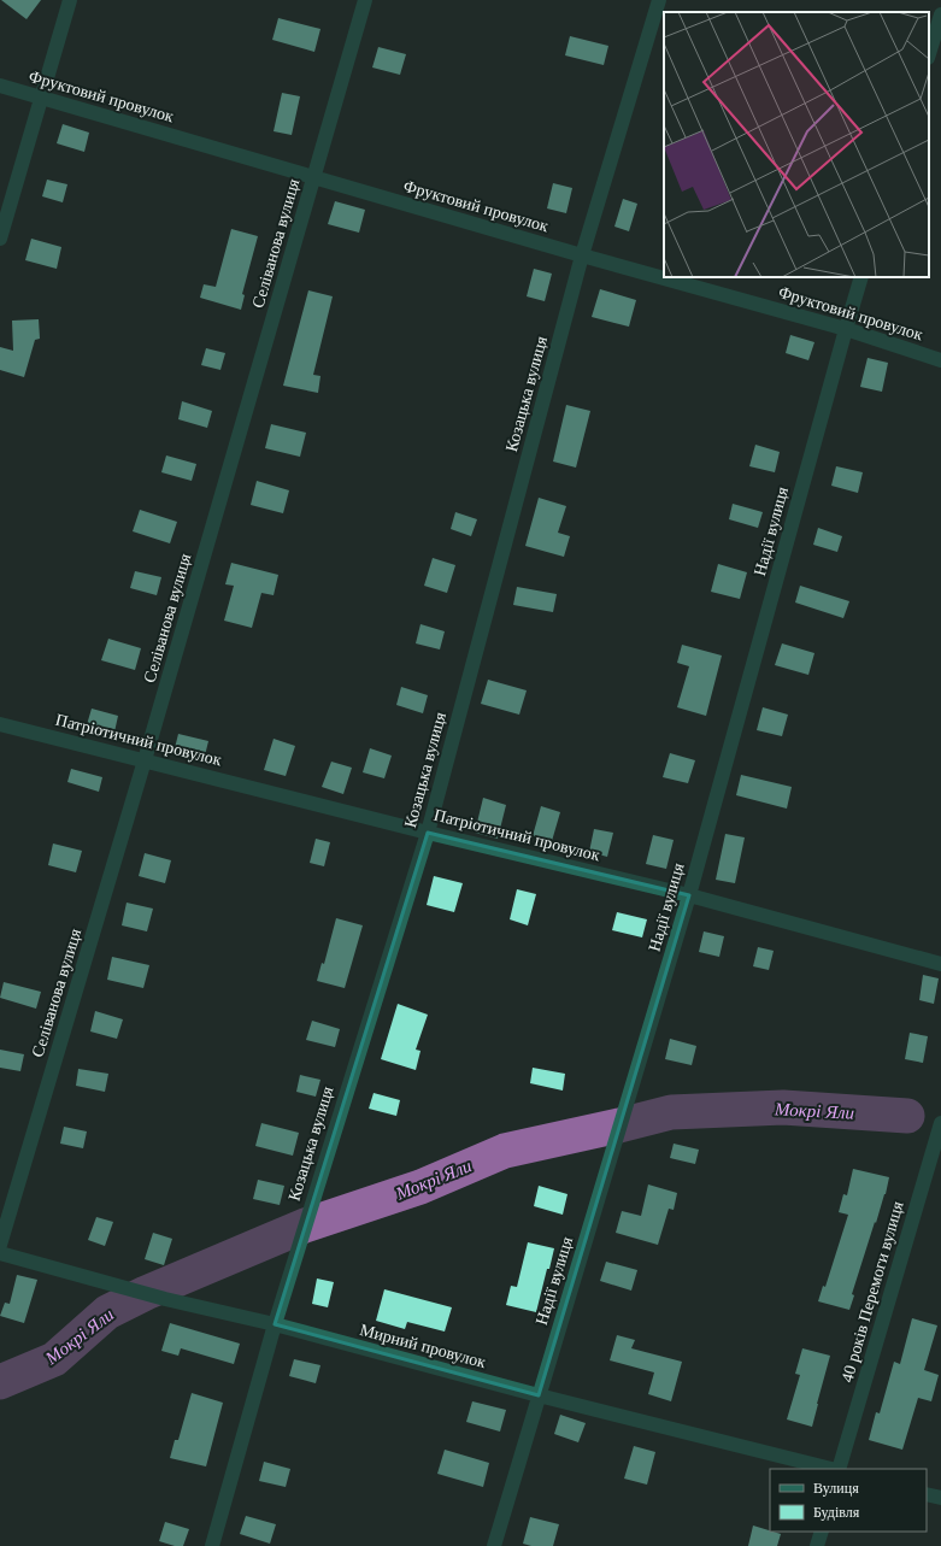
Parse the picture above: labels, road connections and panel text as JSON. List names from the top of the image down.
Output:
{
  "streets": {
    "street": [
      "Фруктовий провулок",
      "Селіванова вулиця",
      "Козацька вулиця",
      "Надії вулиця",
      "Патріотичний провулок",
      "40 років Перемоги вулиця",
      "Мирний провулок"
    ]
  },
  "crossings": [
    ["Фруктовий провулок", "Селіванова вулиця"],
    ["Фруктовий провулок", "Козацька вулиця"],
    ["Фруктовий провулок", "Надії вулиця"],
    ["Селіванова вулиця", "Патріотичний провулок"],
    ["Козацька вулиця", "Патріотичний провулок"],
    ["Козацька вулиця", "Мирний провулок"],
    ["Надії вулиця", "Патріотичний провулок"],
    ["Надії вулиця", "Мирний провулок"]
  ],
  "water": ["Мокрі Яли"],
  "legend": ["Вулиця", "Будівля"]
}
